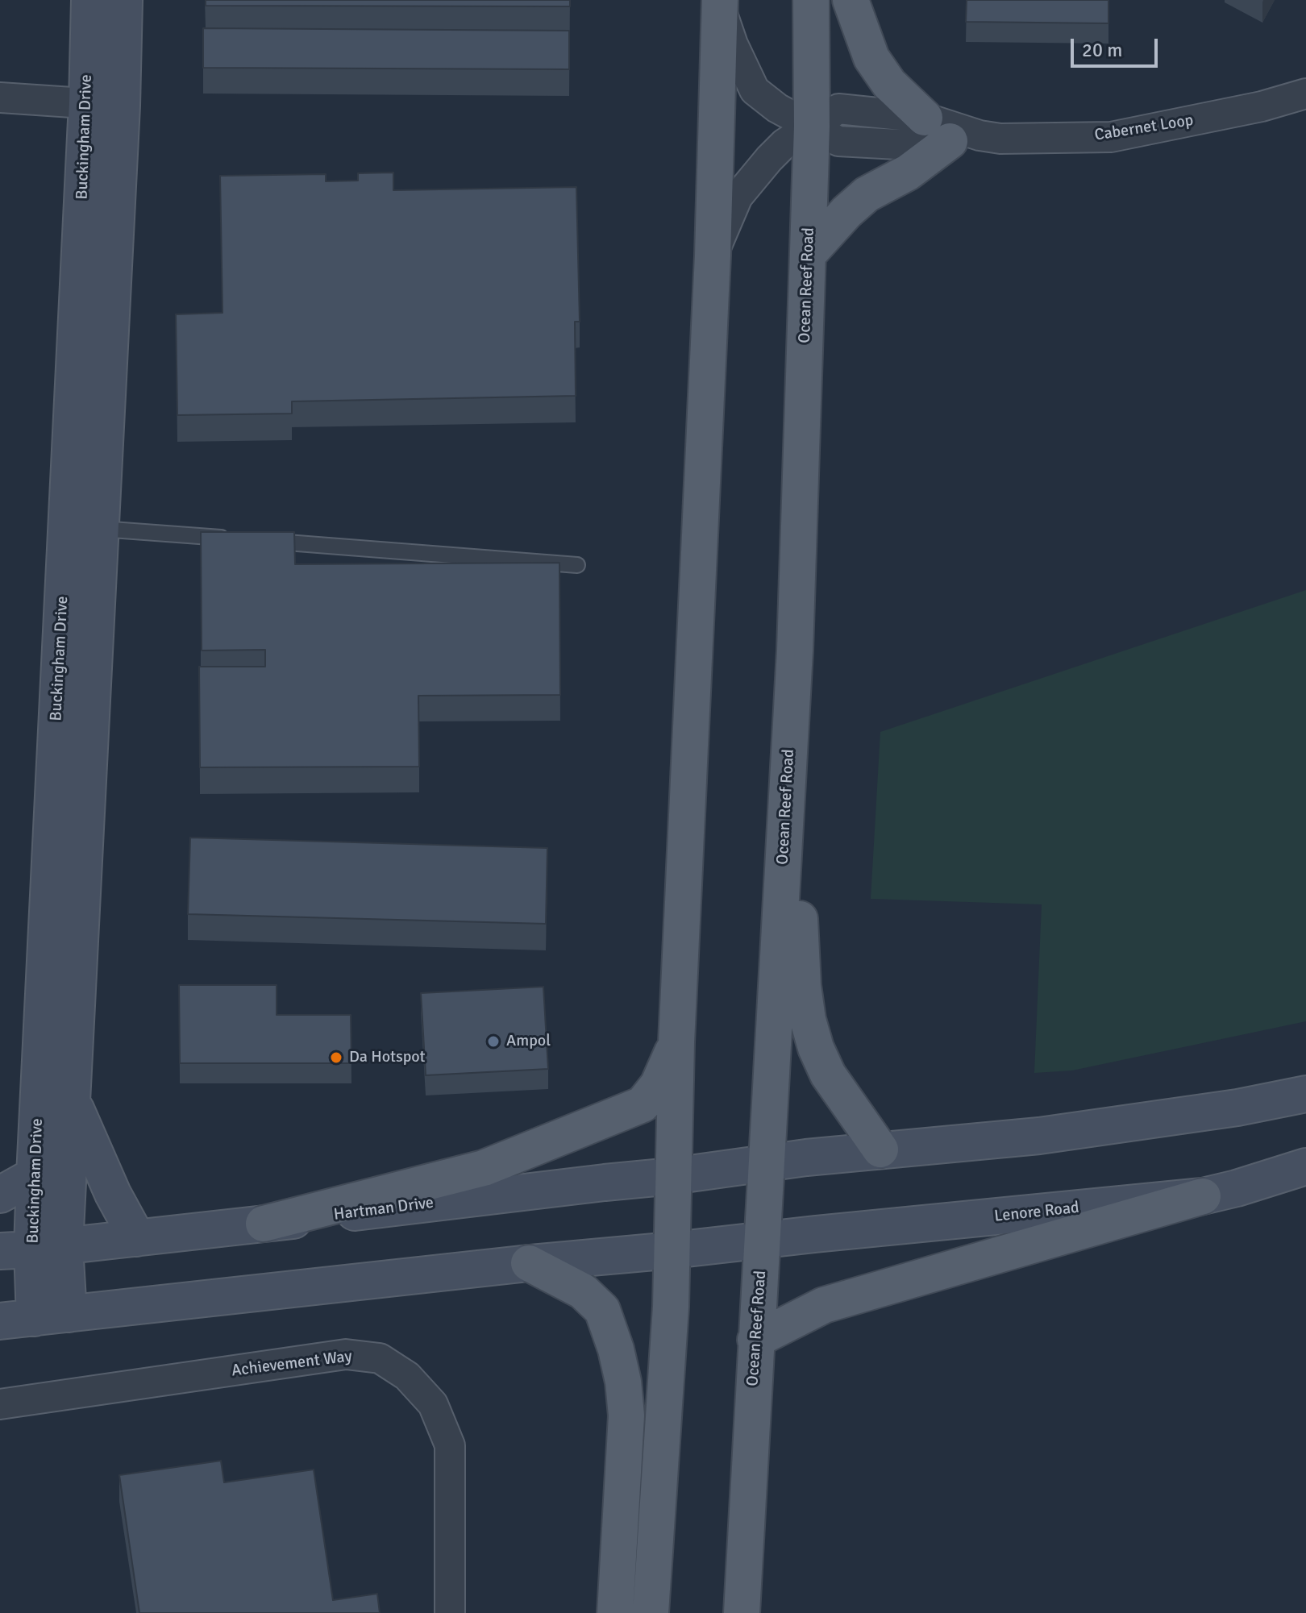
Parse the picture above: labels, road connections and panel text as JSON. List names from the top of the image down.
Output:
{
  "streets": {
    "main road": ["Ocean Reef Road"],
    "street": [
      "Cabernet Loop",
      "Buckingham Drive",
      "Hartman Drive",
      "Lenore Road",
      "Achievement Way"
    ]
  },
  "crossings": [
    ["Cabernet Loop", "Ocean Reef Road"],
    ["Buckingham Drive", "Hartman Drive"],
    ["Ocean Reef Road", "Hartman Drive"],
    ["Ocean Reef Road", "Lenore Road"]
  ],
  "places": ["Ampol", "Da Hotspot"],
  "scale_bar": "20 m"
}
